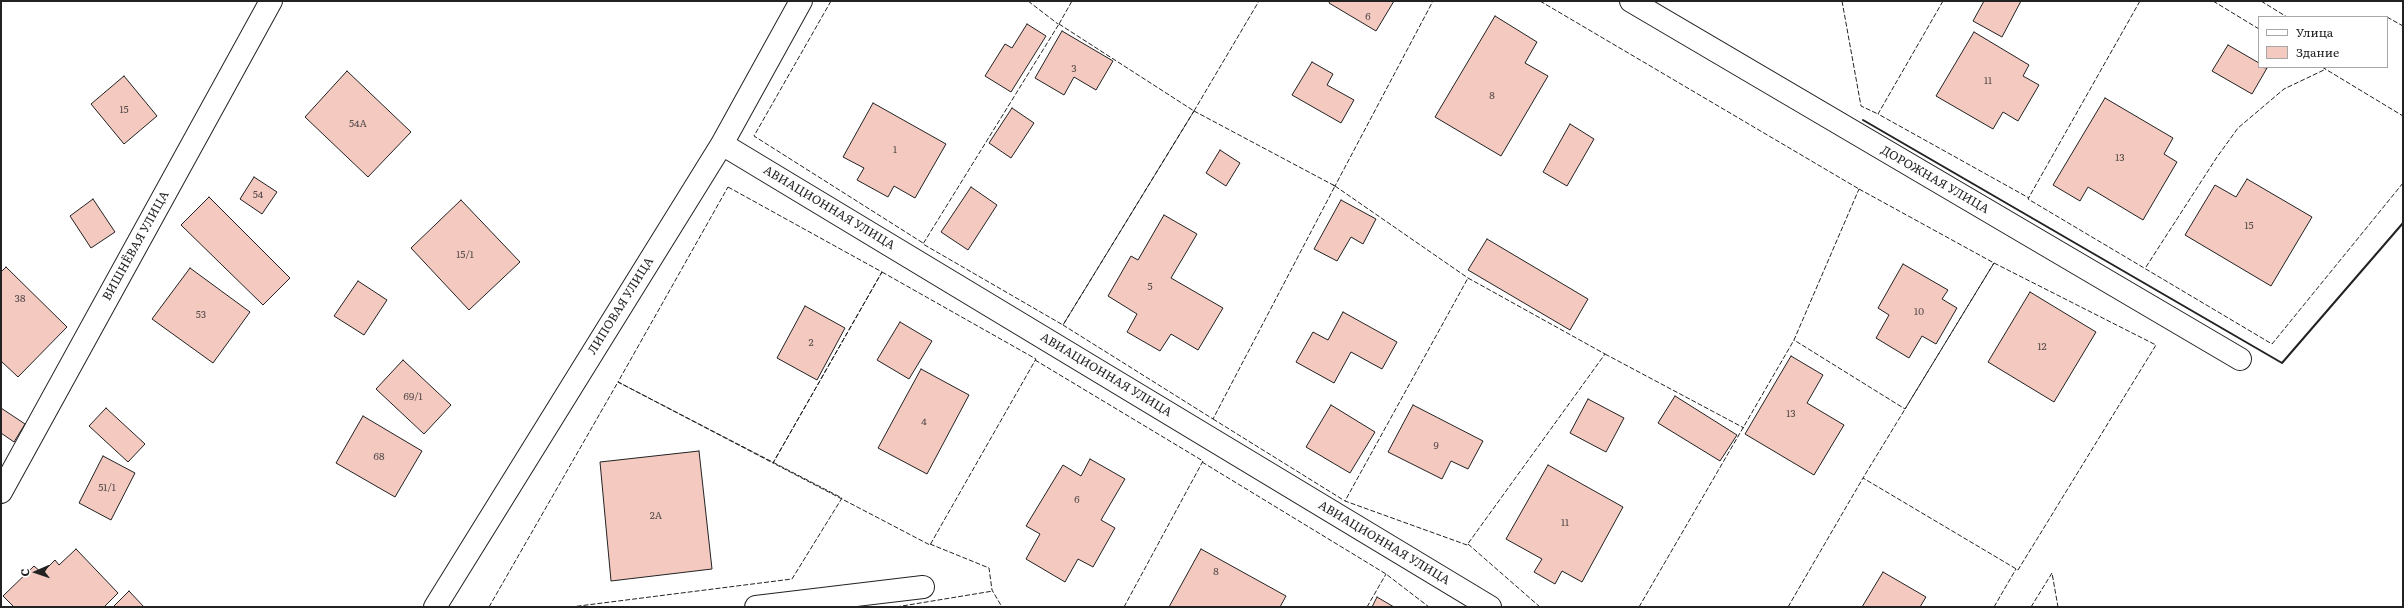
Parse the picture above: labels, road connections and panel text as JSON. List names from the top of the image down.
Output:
{
  "streets": {
    "street": [
      "ДОРОЖНАЯ УЛИЦА",
      "АВИАЦИОННАЯ УЛИЦА",
      "ВИШНЁВАЯ УЛИЦА",
      "ЛИПОВАЯ УЛИЦА"
    ]
  },
  "crossings": [
    ["АВИАЦИОННАЯ УЛИЦА", "ЛИПОВАЯ УЛИЦА"]
  ],
  "house_numbers": [
    "6",
    "3",
    "11",
    "8",
    "15",
    "54А",
    "1",
    "13",
    "54",
    "15",
    "15/1",
    "5",
    "38",
    "10",
    "53",
    "2",
    "12",
    "69/1",
    "13",
    "4",
    "9",
    "68",
    "51/1",
    "6",
    "2А",
    "11",
    "8"
  ],
  "legend": ["Улица", "Здание"],
  "north": "left"
}
